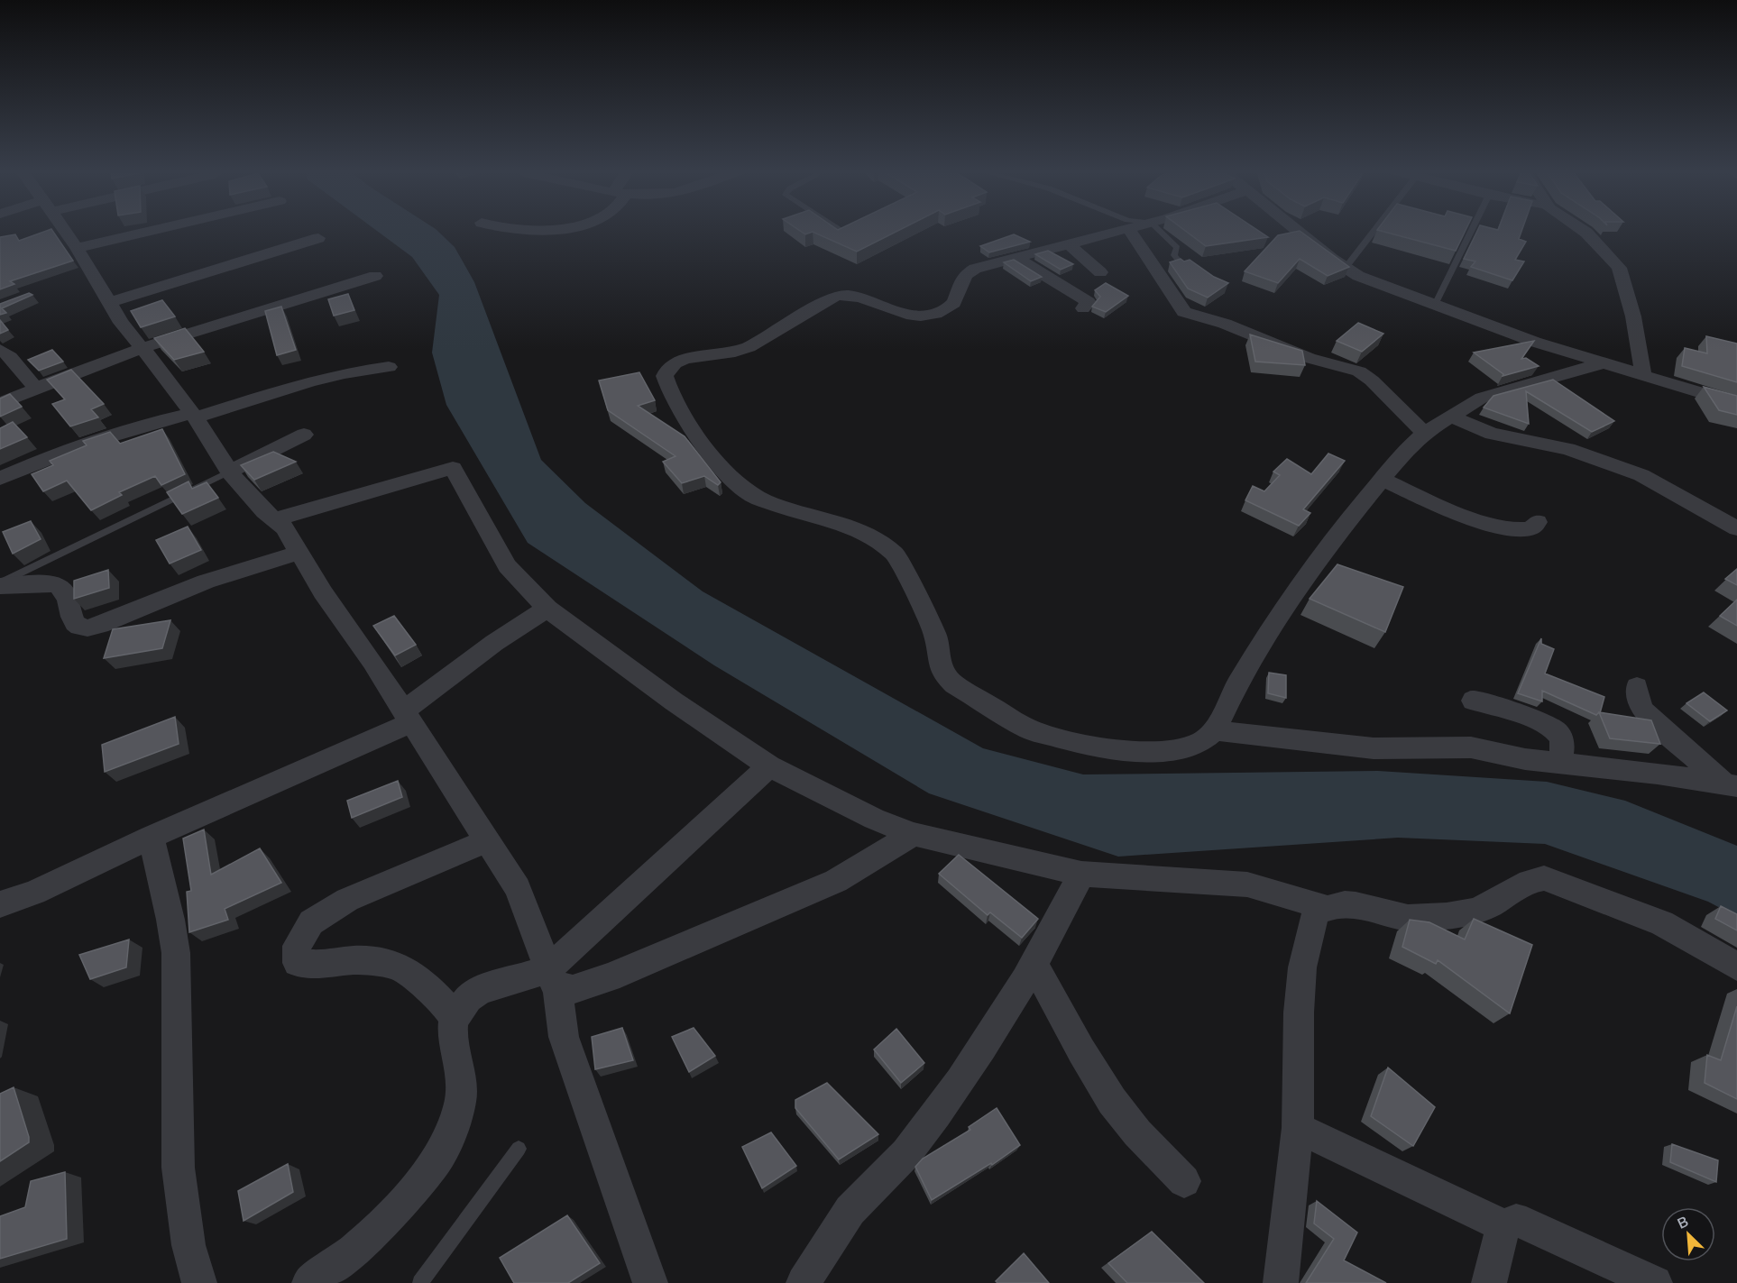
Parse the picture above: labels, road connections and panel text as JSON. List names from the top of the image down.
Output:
{
  "north": "top left"
}
